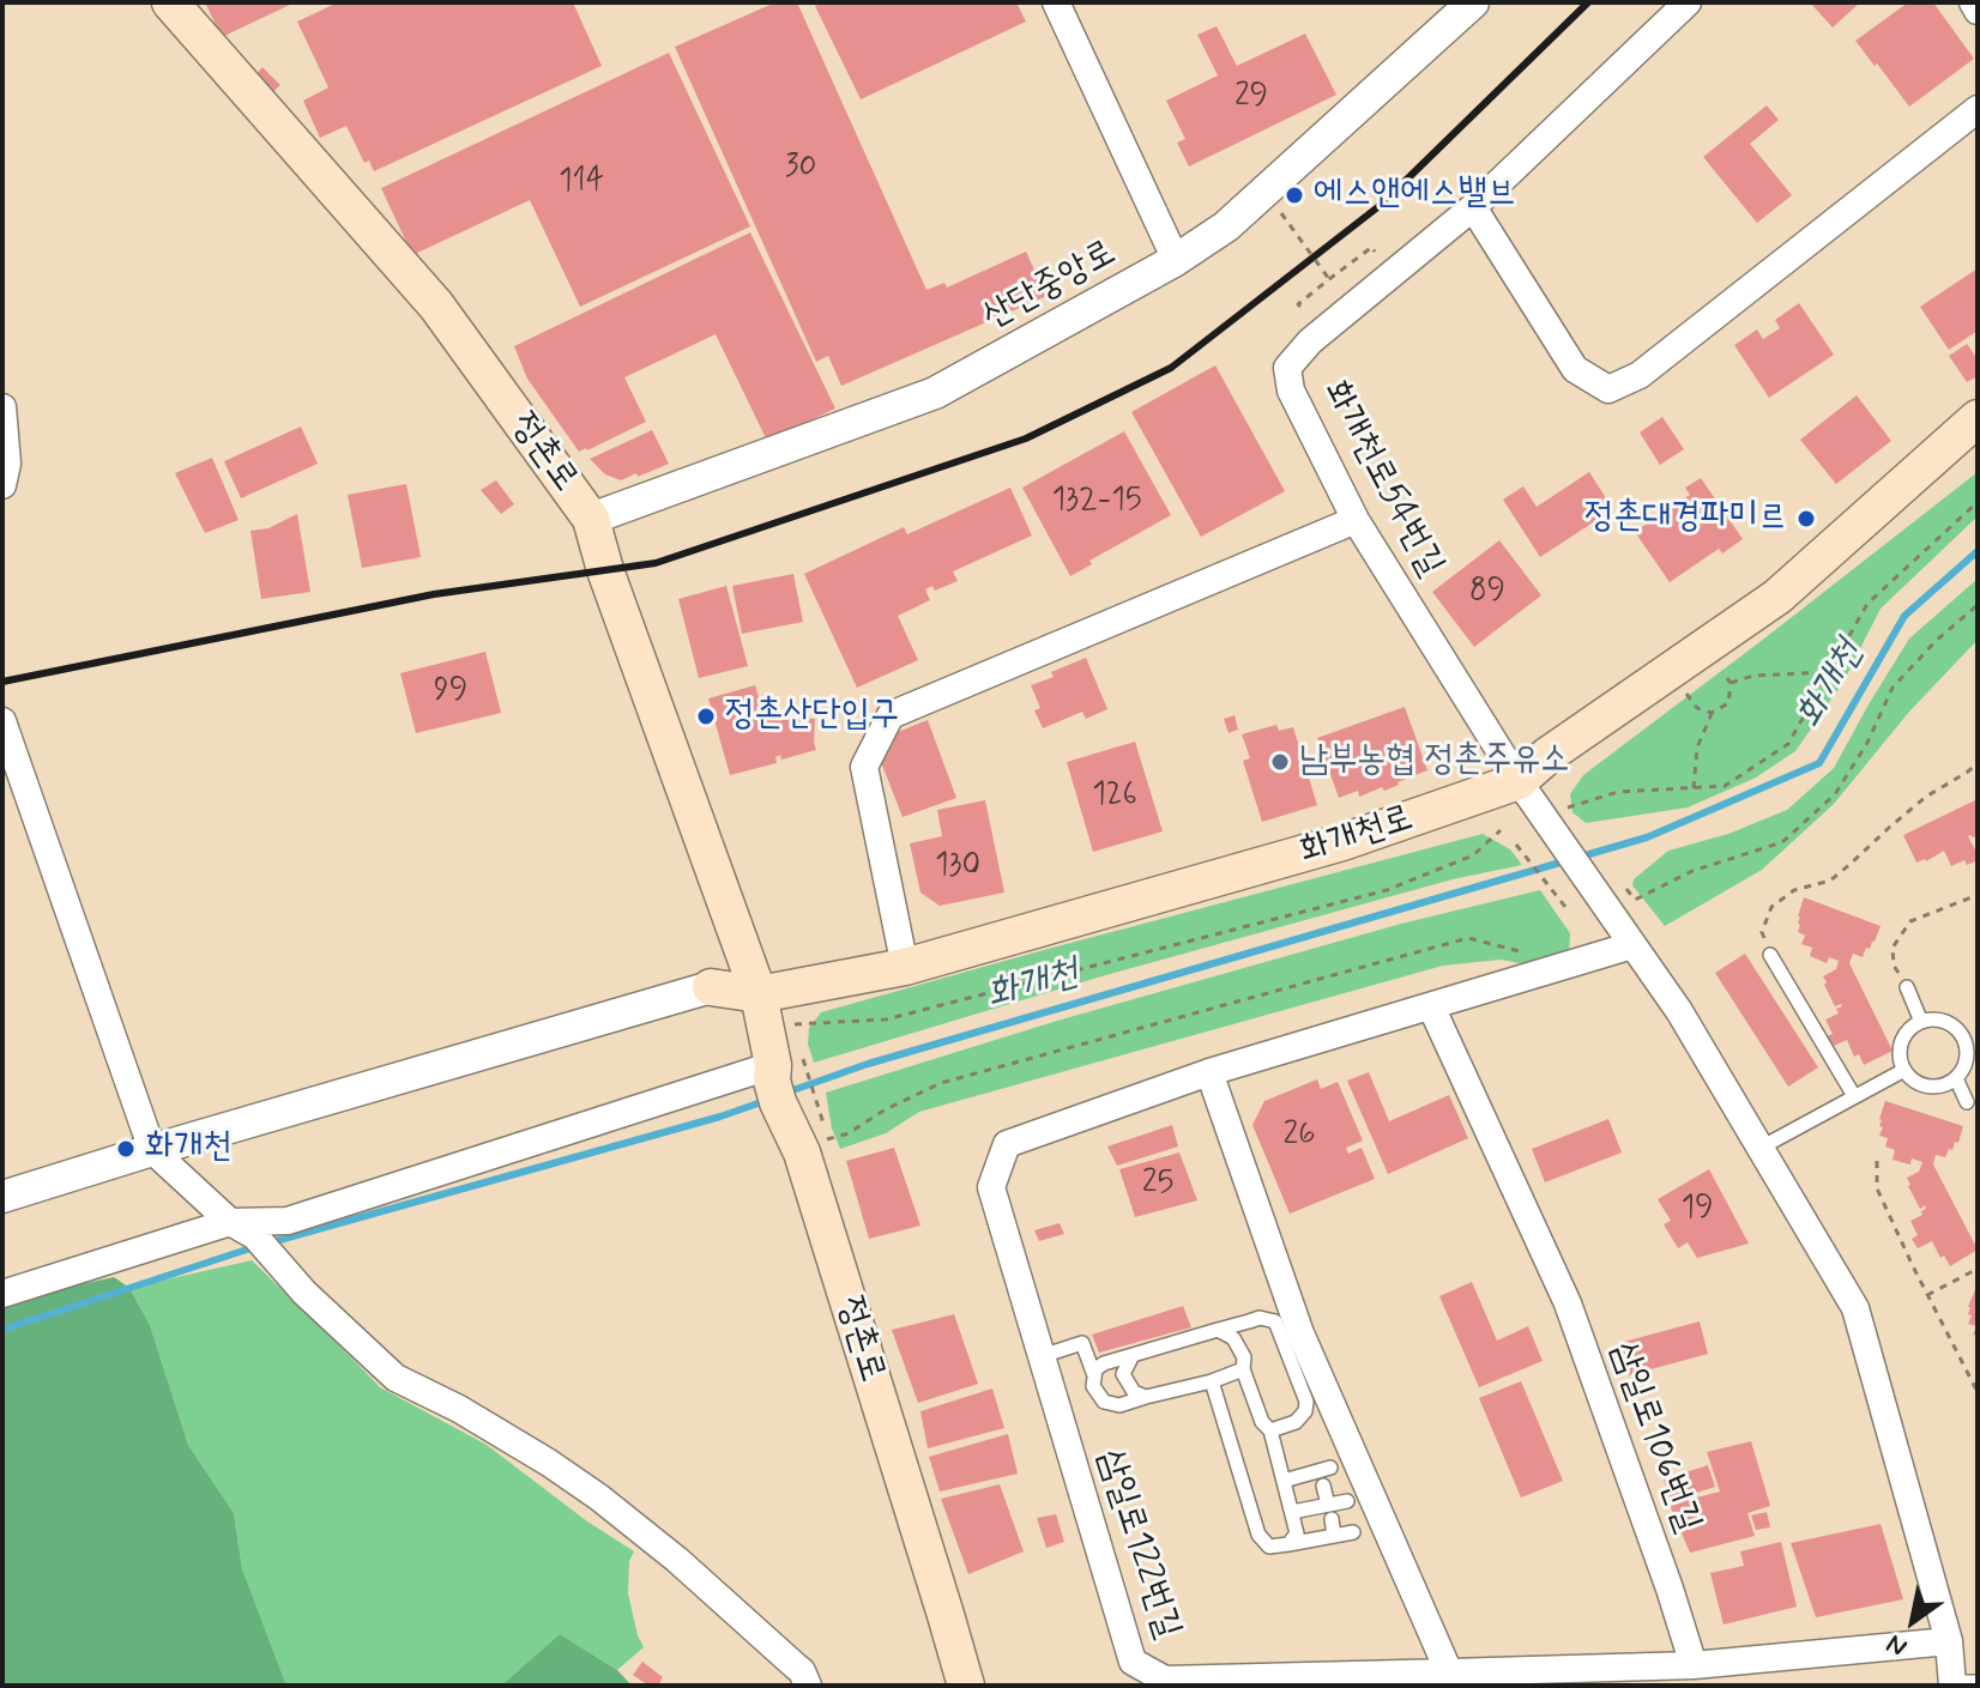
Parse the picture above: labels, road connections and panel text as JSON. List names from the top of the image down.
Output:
{
  "streets": {
    "main road": ["정촌로", "화개천로"],
    "street": [
      "산단중앙로",
      "화개천로54번길",
      "삼일로106번길",
      "삼일로122번길"
    ]
  },
  "crossings": [
    ["산단중앙로", "정촌로"],
    ["정촌로", "화개천로"],
    ["화개천로54번길", "화개천로"],
    ["삼일로106번길", "삼일로122번길"]
  ],
  "water": ["화개천"],
  "places": [
    "에스앤에스밸브",
    "정촌대경파미르",
    "정촌산단입구",
    "남부농협 정촌주유소",
    "화개천"
  ],
  "house_numbers": [
    "29",
    "30",
    "114",
    "132-15",
    "89",
    "99",
    "126",
    "130",
    "26",
    "25",
    "19"
  ],
  "north": "bottom left"
}
